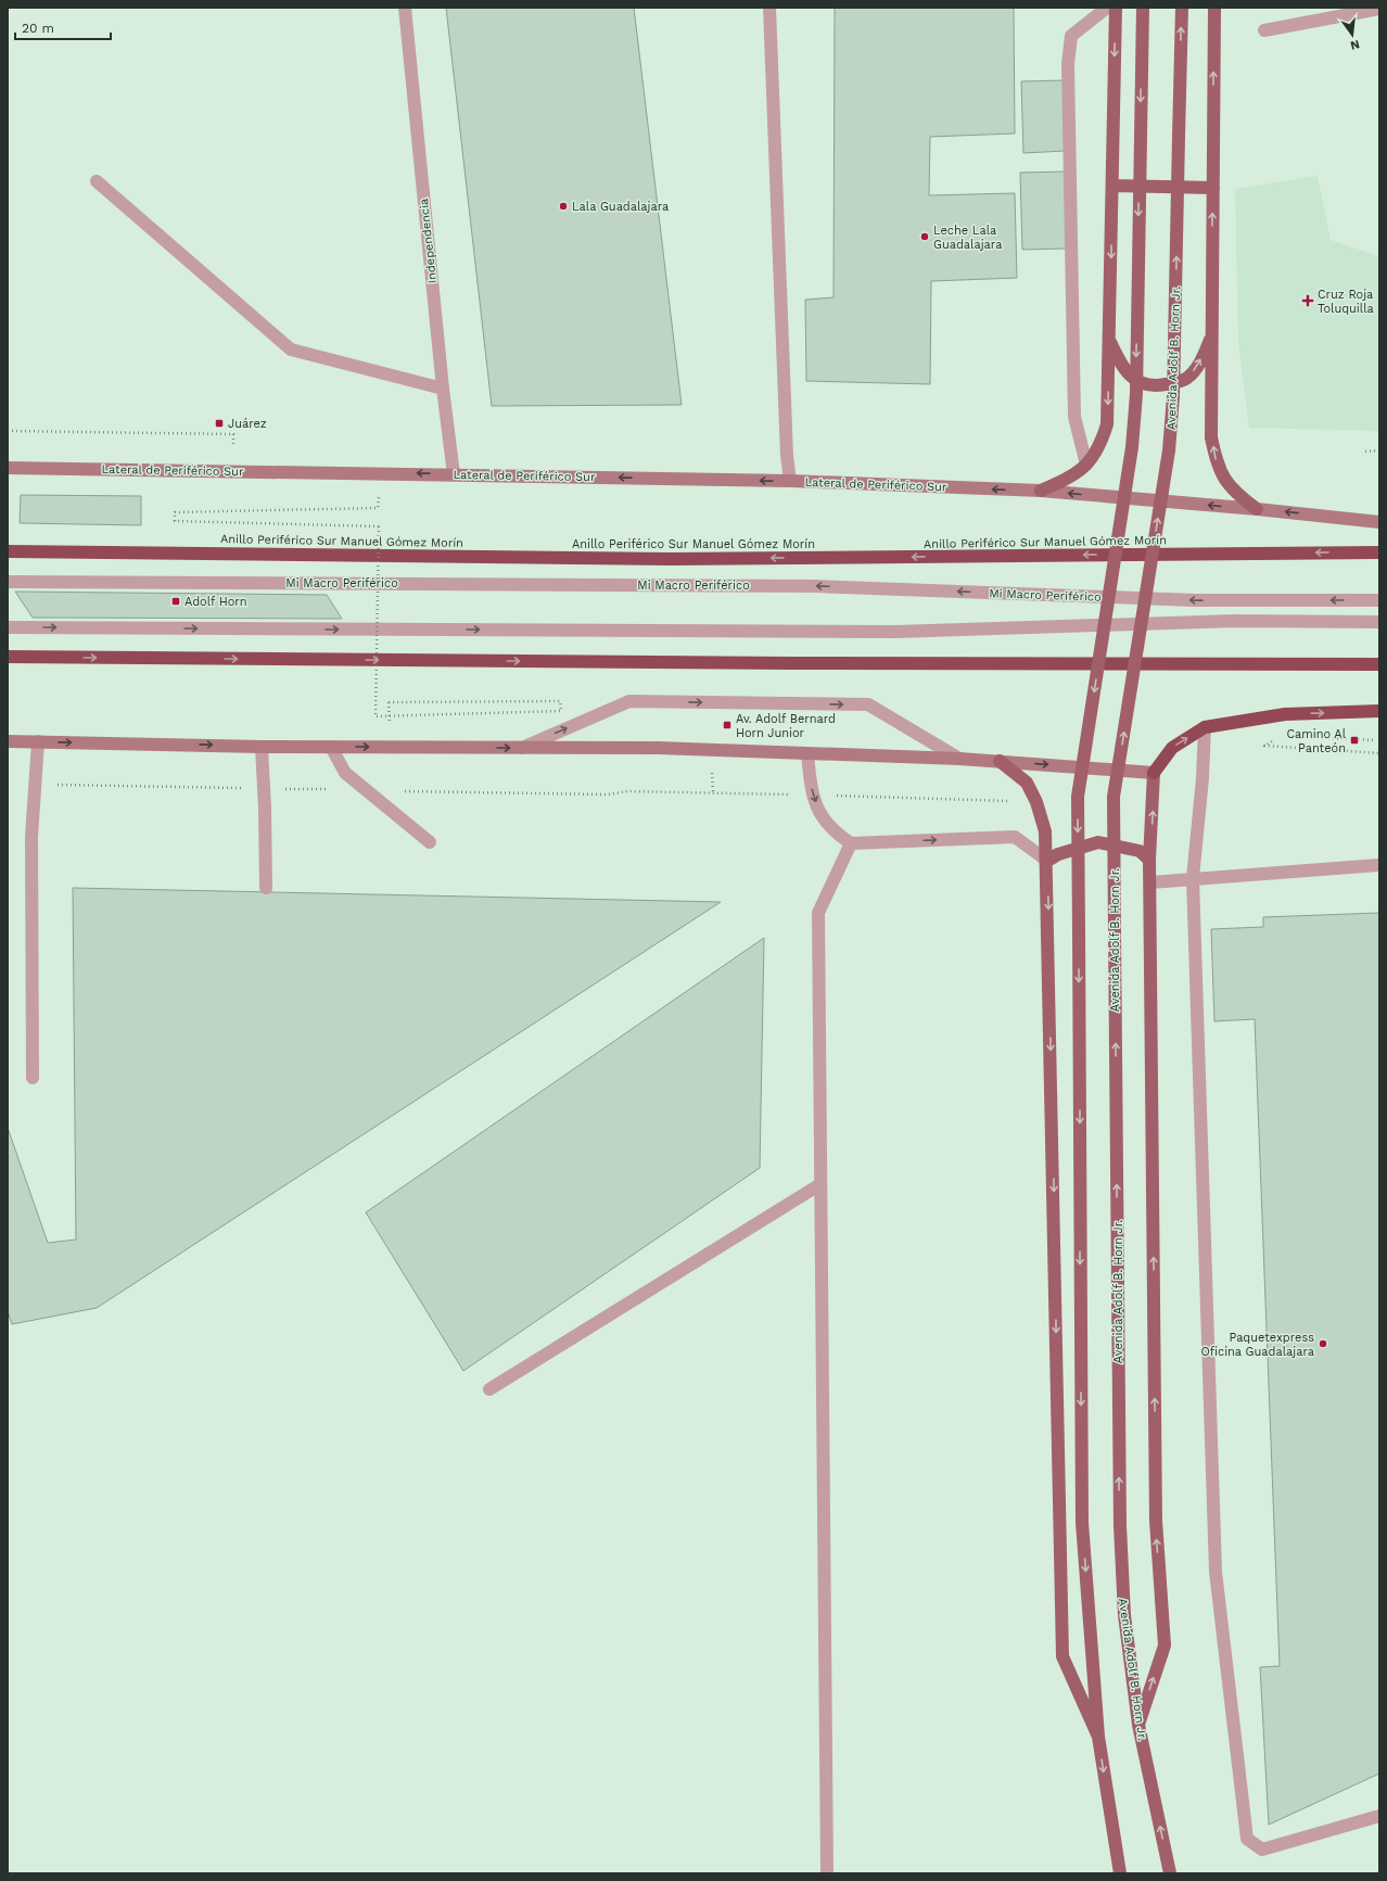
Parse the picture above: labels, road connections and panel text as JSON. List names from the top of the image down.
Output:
{
  "streets": {
    "highway": ["Anillo Periférico Sur Manuel Gómez Morín"],
    "main road": ["Avenida Adolf B. Horn Jr."],
    "street": ["Independencia", "Lateral de Periférico Sur", "Mi Macro Periférico"]
  },
  "crossings": [
    ["Independencia", "Lateral de Periférico Sur"]
  ],
  "one_way": ["Lateral de Periférico Sur"],
  "places": {
    "other": ["Lala Guadalajara", "Leche Lala Guadalajara", "Paquetexpress Oficina Guadalajara"],
    "health": ["Cruz Roja Toluquilla"],
    "transit": [
      "Juárez",
      "Adolf Horn",
      "Av. Adolf Bernard Horn Junior",
      "Camino Al Panteón"
    ]
  },
  "scale_bar": "20 m",
  "north": "bottom"
}
